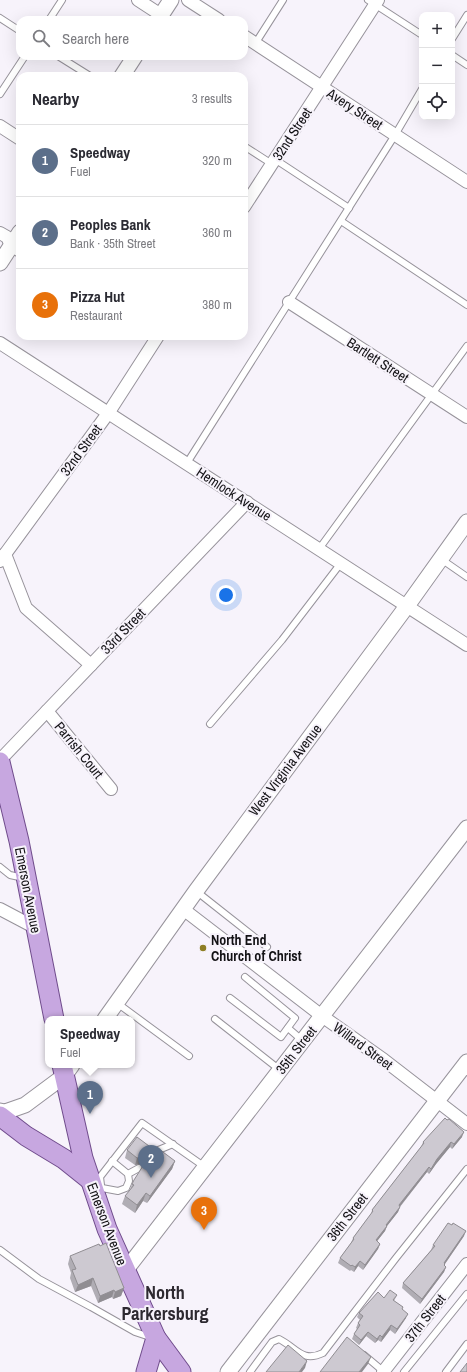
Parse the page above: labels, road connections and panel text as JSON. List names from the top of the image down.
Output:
{
  "streets": {
    "main road": ["Emerson Avenue"],
    "street": [
      "Avery Street",
      "32nd Street",
      "Bartlett Street",
      "Hemlock Avenue",
      "33rd Street",
      "Parrish Court",
      "West Virginia Avenue",
      "Willard Street",
      "35th Street",
      "36th Street",
      "37th Street"
    ]
  },
  "crossings": [
    ["Avery Street", "32nd Street"],
    ["32nd Street", "Hemlock Avenue"],
    ["Hemlock Avenue", "33rd Street"],
    ["Hemlock Avenue", "West Virginia Avenue"],
    ["33rd Street", "Parrish Court"],
    ["33rd Street", "Emerson Avenue"],
    ["West Virginia Avenue", "Willard Street"],
    ["Emerson Avenue", "35th Street"],
    ["Willard Street", "35th Street"],
    ["Willard Street", "36th Street"]
  ],
  "districts": ["North Parkersburg"],
  "places": ["North End Church of Christ"],
  "page": {
    "map_buttons": ["+", "−"],
    "search": "Search here",
    "heading": ["Nearby", "3 results"],
    "list": [
      {
        "mark": "1",
        "name": "Speedway",
        "note": "Fuel",
        "value": "320 m"
      },
      {
        "mark": "2",
        "name": "Peoples Bank",
        "note": "Bank · 35th Street",
        "value": "360 m"
      },
      {
        "mark": "3",
        "name": "Pizza Hut",
        "note": "Restaurant",
        "value": "380 m"
      }
    ],
    "popup": ["Speedway", "Fuel"],
    "pins": ["1", "2", "3"]
  }
}
